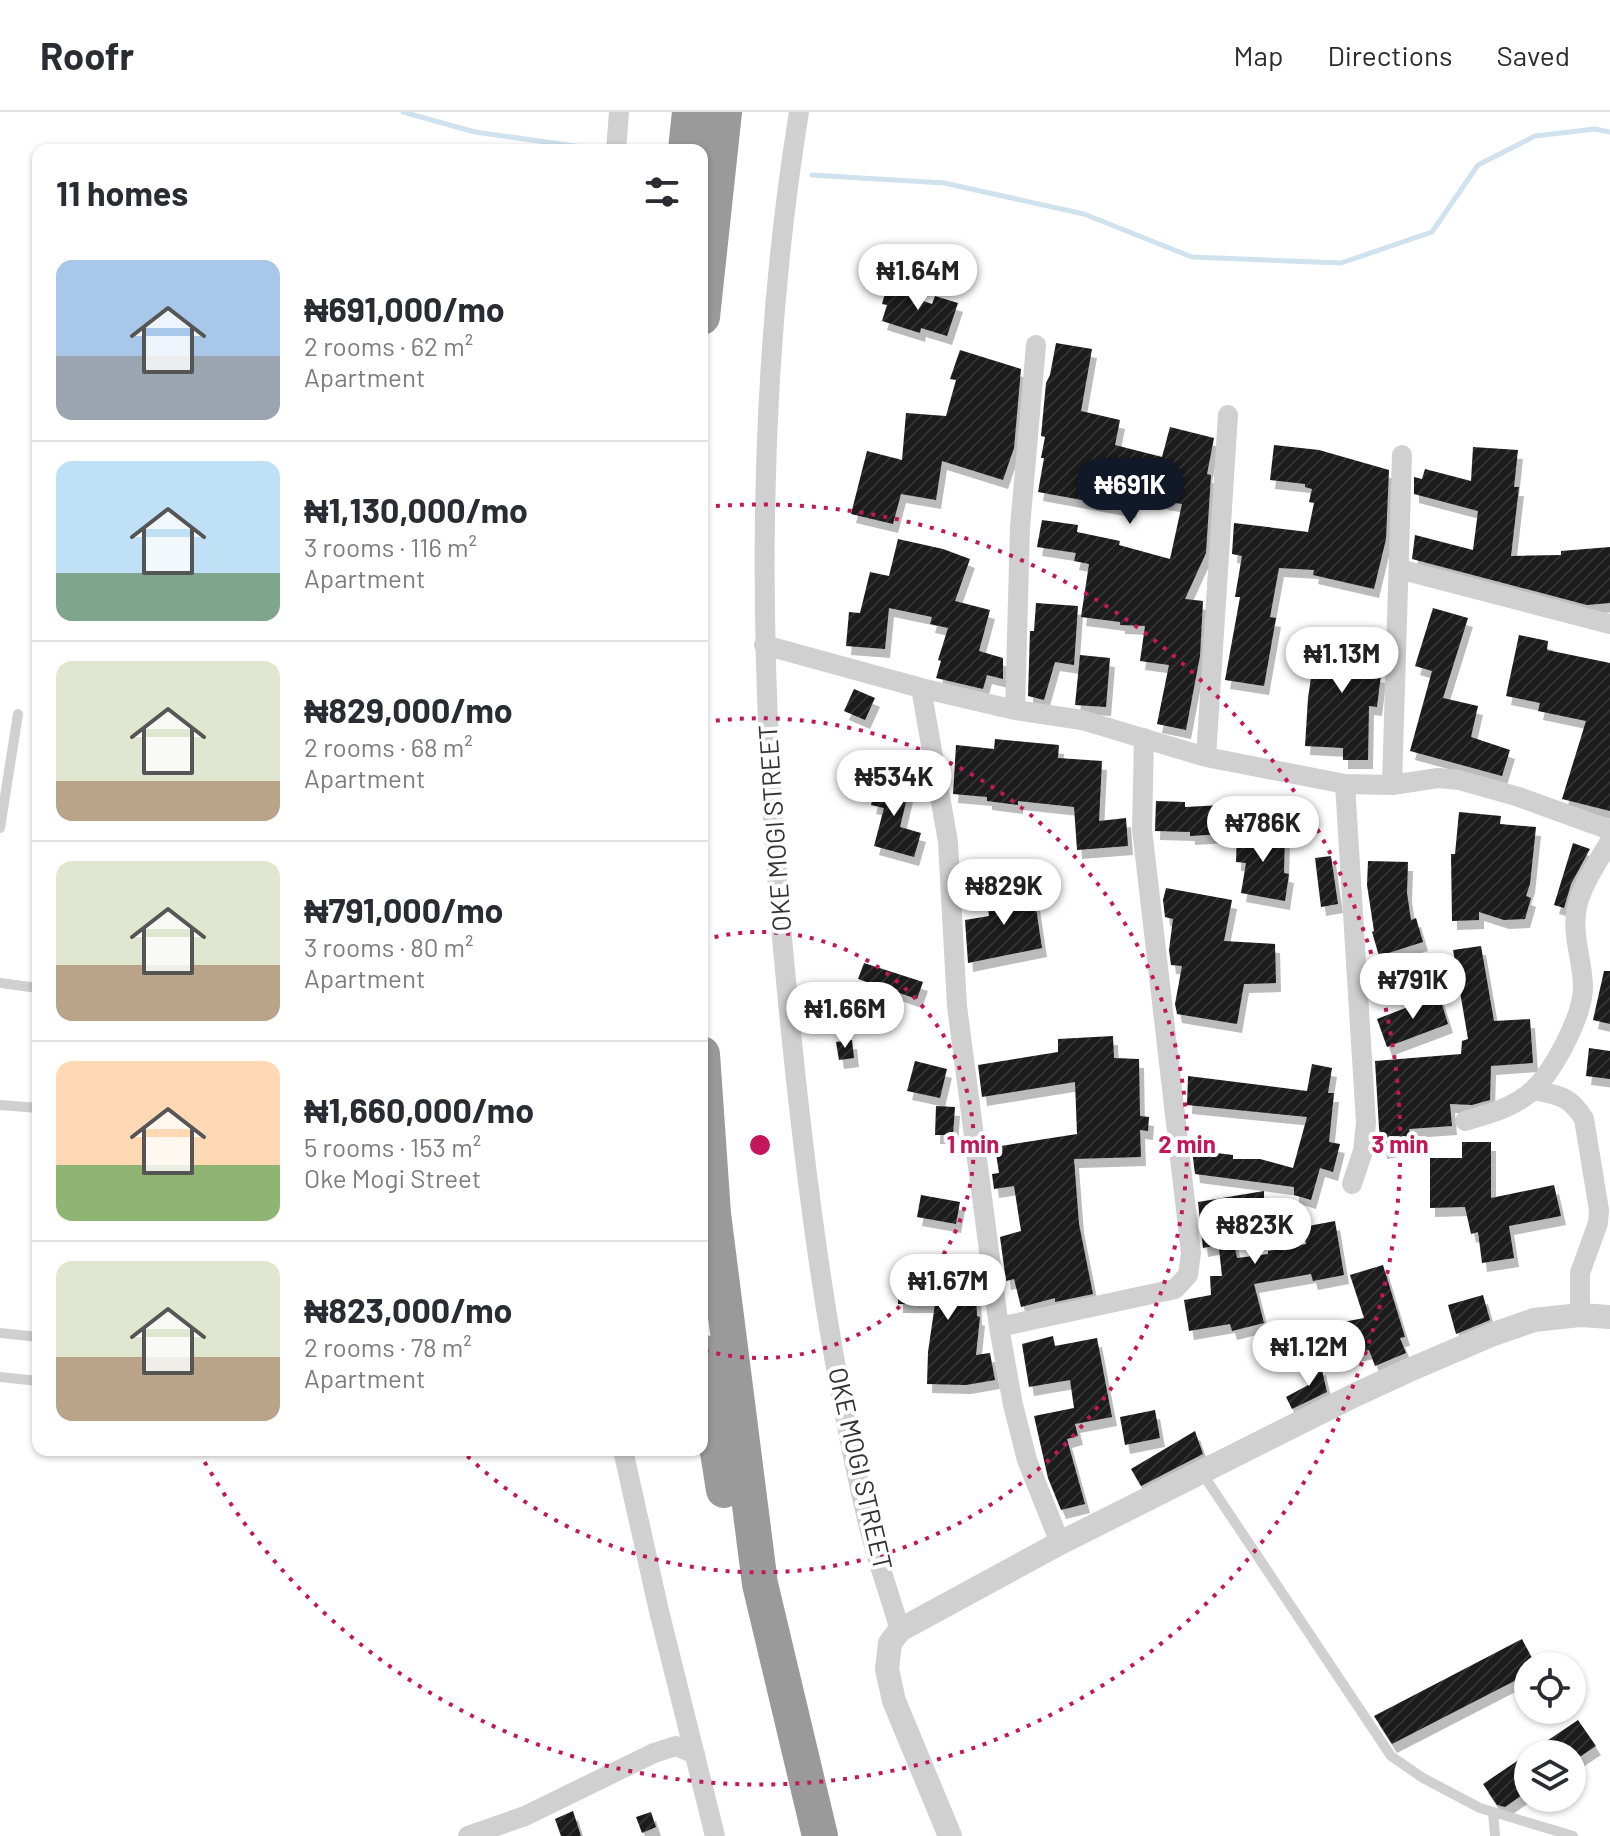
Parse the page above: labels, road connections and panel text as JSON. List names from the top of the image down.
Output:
{
  "streets": {
    "street": ["OKE MOGI STREET"]
  },
  "page": {
    "header": "Roofr",
    "nav": ["Map", "Directions", "Saved"],
    "heading": "11 homes",
    "list": [
      {
        "name": "₦691,000/mo",
        "note": "2 rooms · 62 m² · Apartment"
      },
      {
        "name": "₦1,130,000/mo",
        "note": "3 rooms · 116 m² · Apartment"
      },
      {
        "name": "₦829,000/mo",
        "note": "2 rooms · 68 m² · Apartment"
      },
      {
        "name": "₦791,000/mo",
        "note": "3 rooms · 80 m² · Apartment"
      },
      {
        "name": "₦1,660,000/mo",
        "note": "5 rooms · 153 m² · Oke Mogi Street"
      },
      {
        "name": "₦823,000/mo",
        "note": "2 rooms · 78 m² · Apartment"
      }
    ],
    "price": [
      "₦1.64M",
      "₦691K",
      "₦1.13M",
      "₦534K",
      "₦786K",
      "₦829K",
      "₦791K",
      "₦1.66M",
      "₦823K",
      "₦1.67M",
      "₦1.12M"
    ]
  },
  "rings": ["1 min", "2 min", "3 min"]
}
